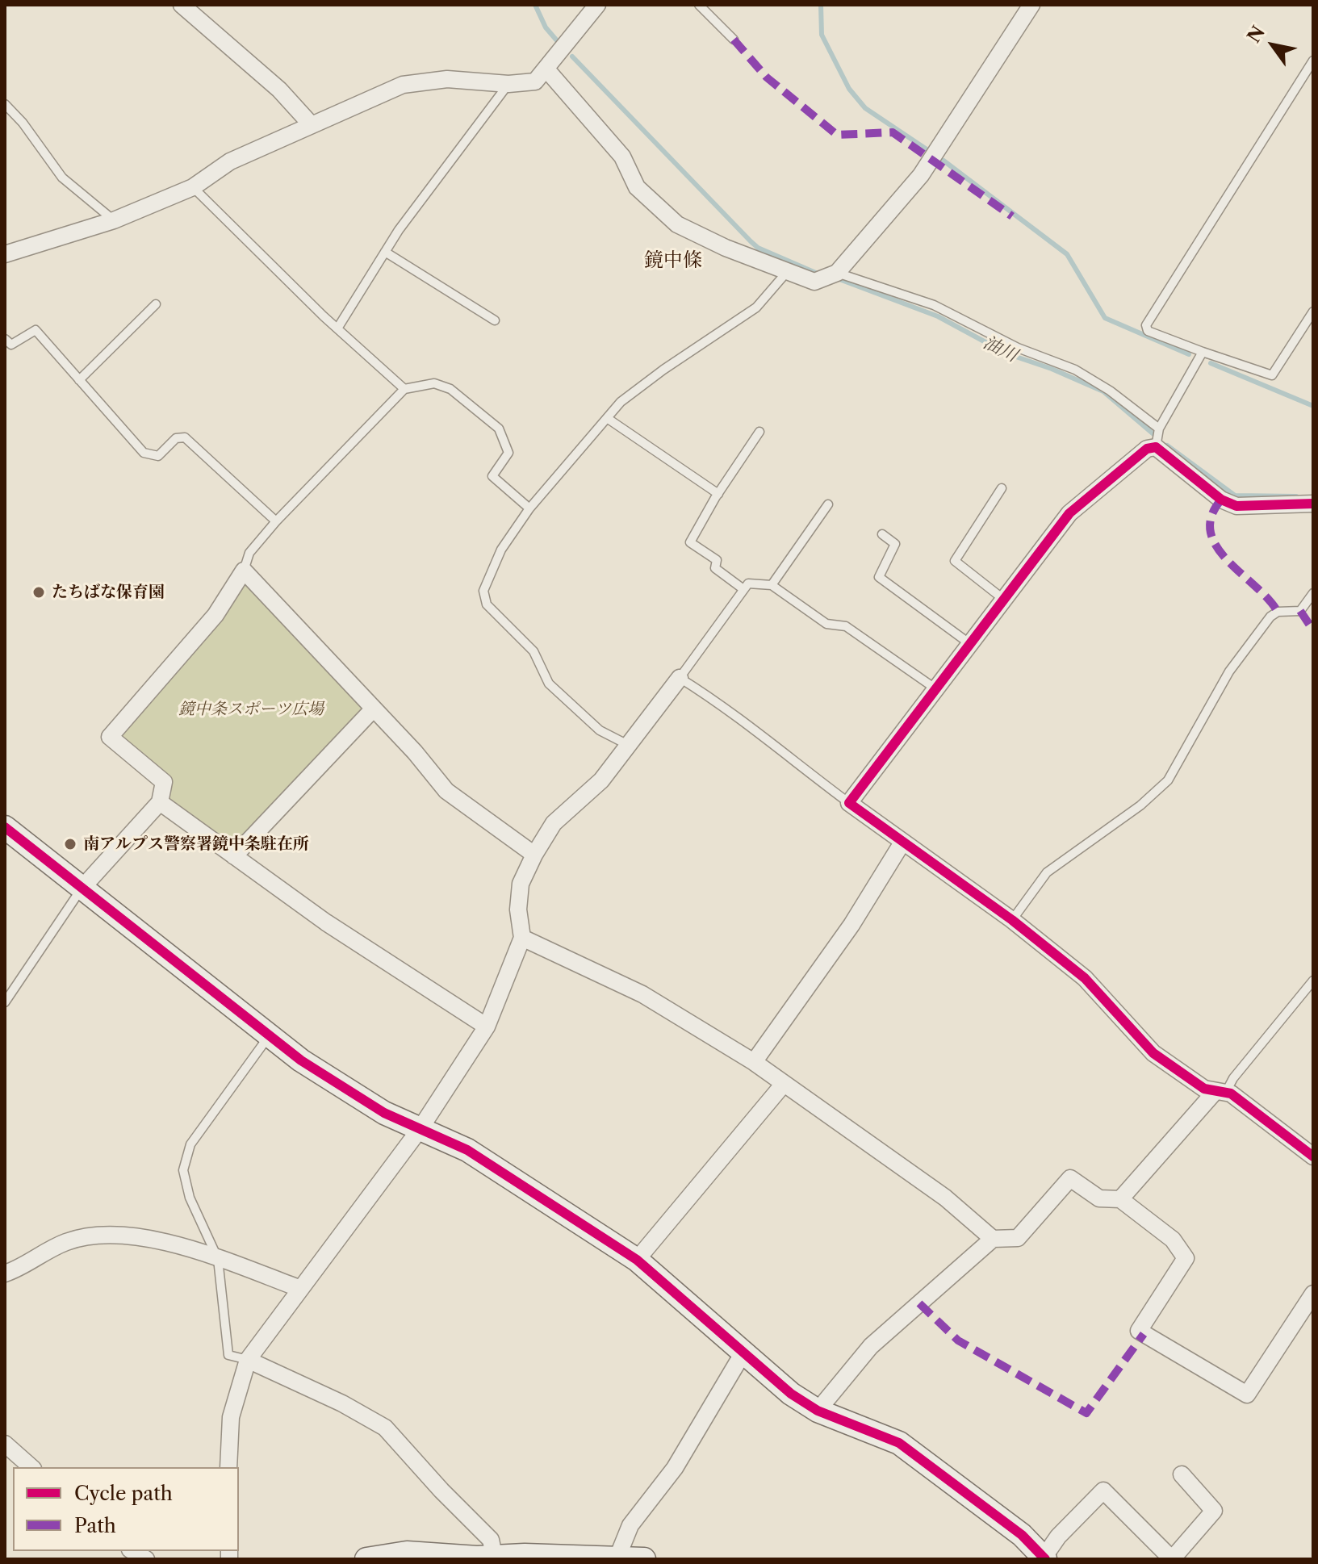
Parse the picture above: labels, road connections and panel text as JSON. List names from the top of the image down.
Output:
{
  "districts": ["鏡中條"],
  "water": ["油川"],
  "parks": ["鏡中条スポーツ広場"],
  "places": ["たちばな保育園", "南アルプス警察署鏡中条駐在所"],
  "legend": ["Cycle path", "Path"],
  "north": "top left"
}
